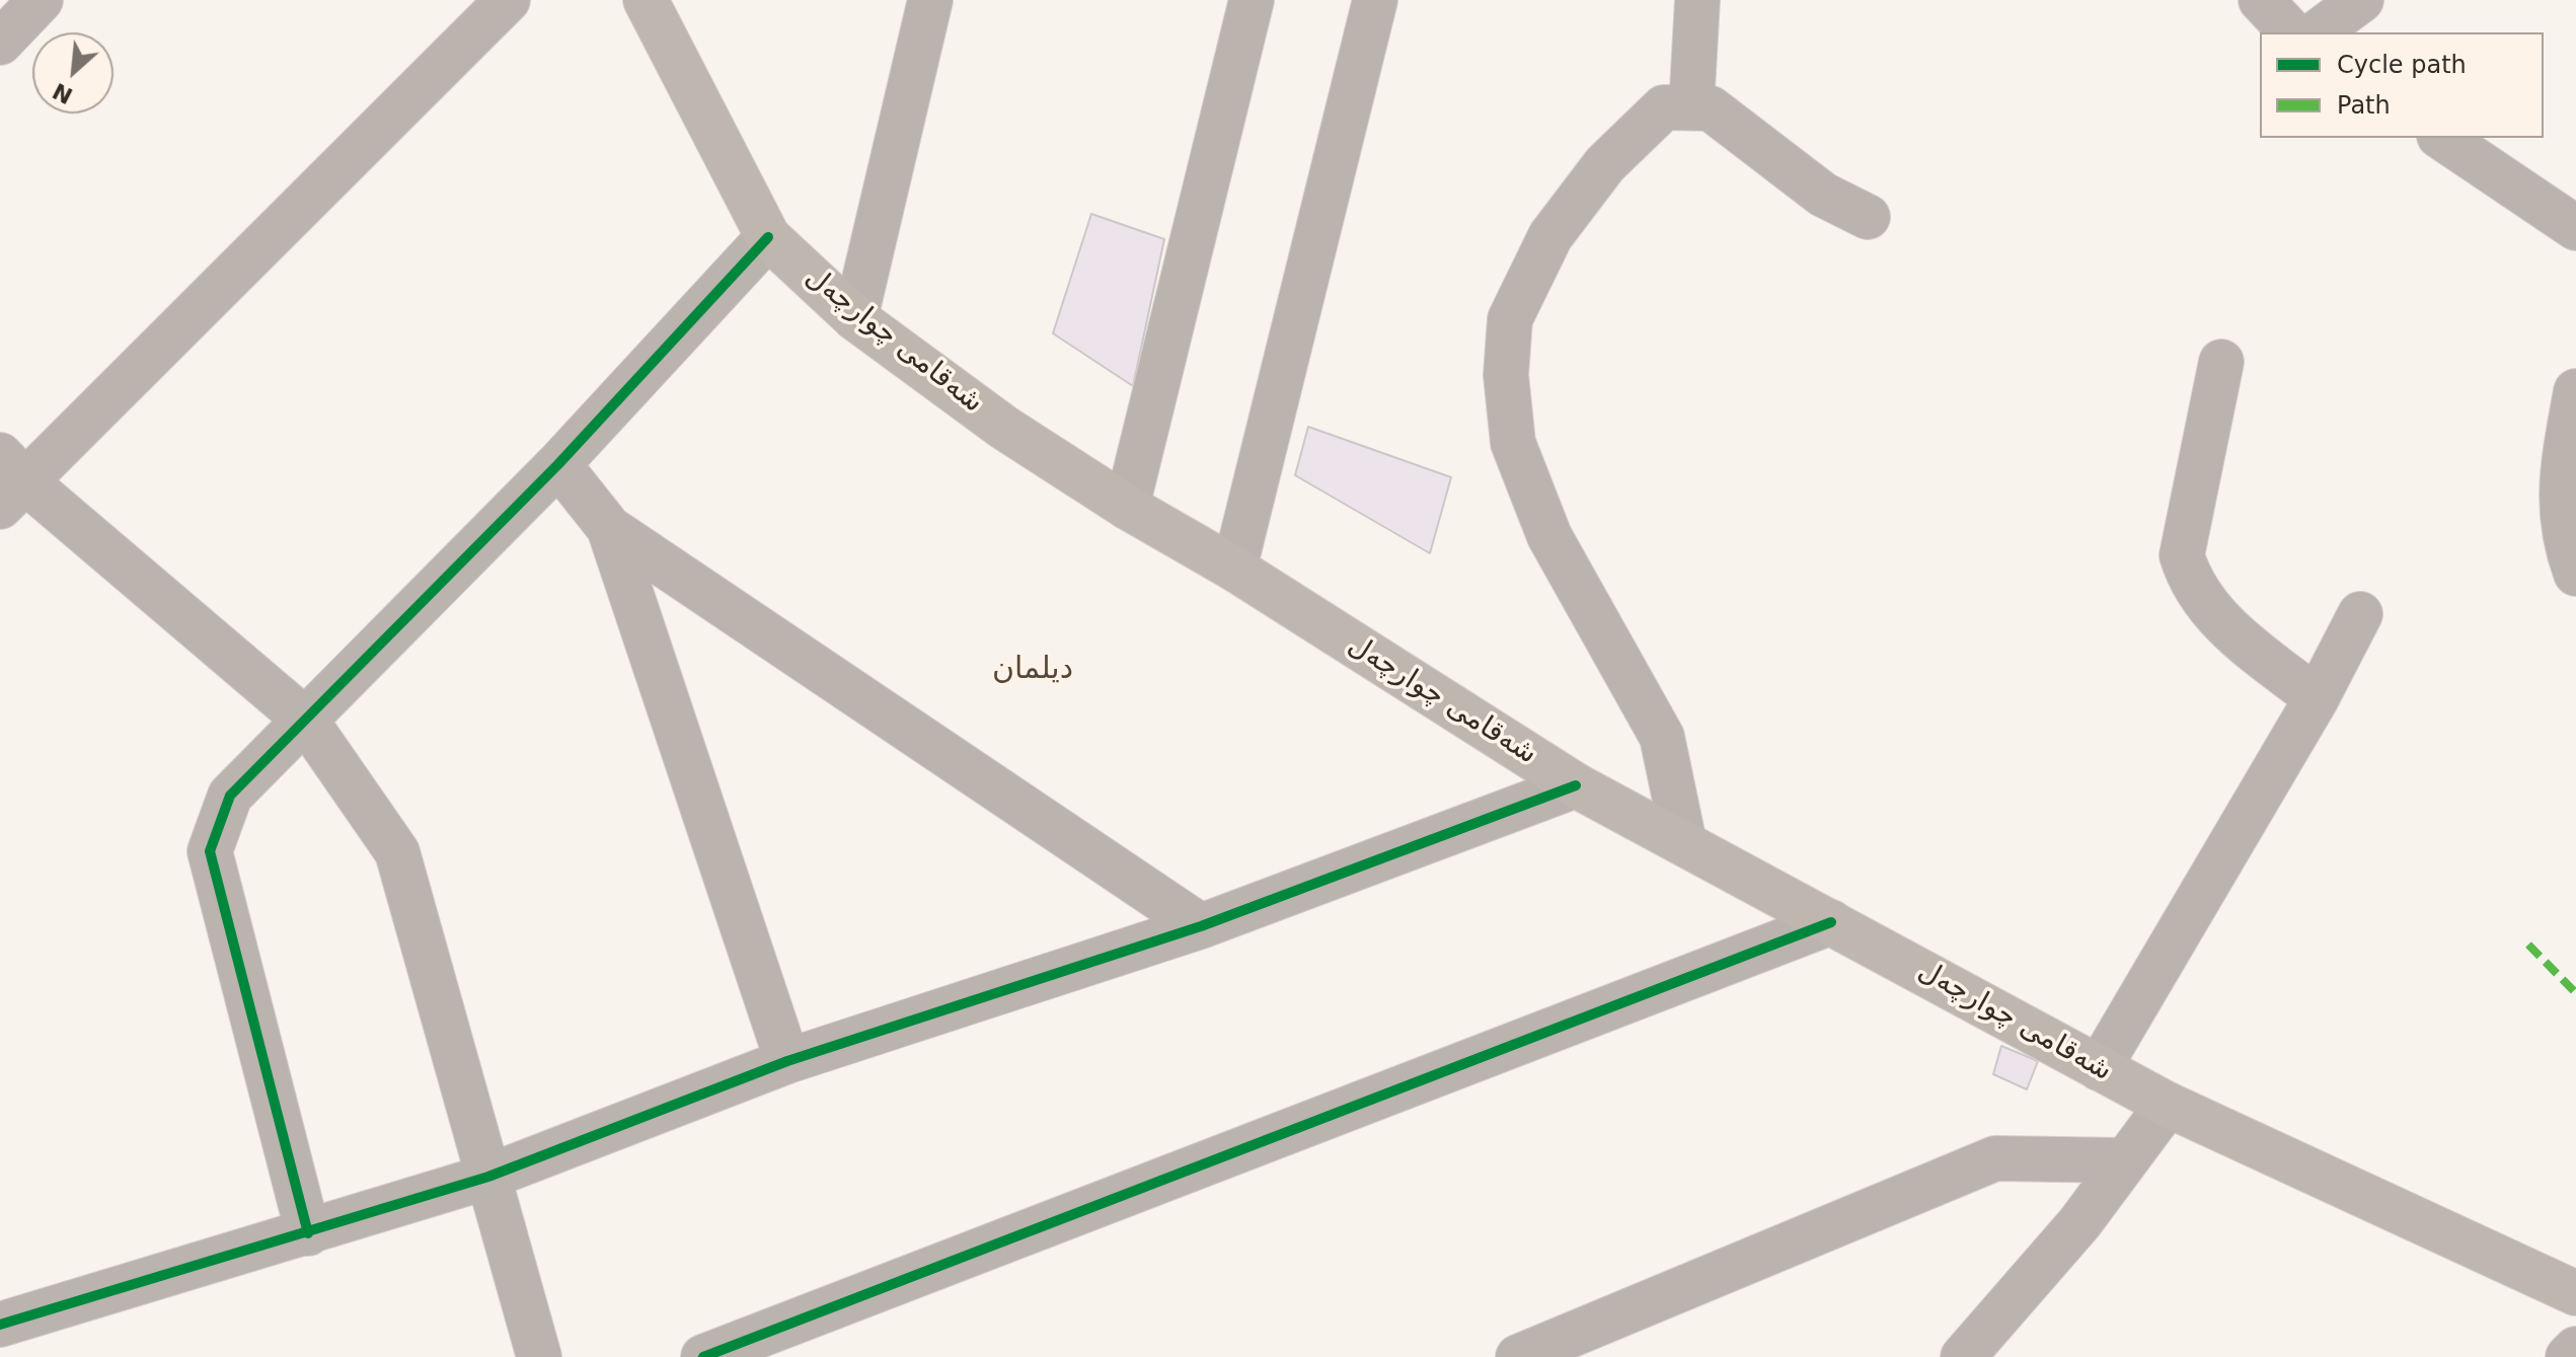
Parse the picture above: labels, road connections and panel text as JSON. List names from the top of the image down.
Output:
{
  "streets": {
    "main road": ["شەقامی چوارچەل"]
  },
  "districts": ["دیلمان"],
  "legend": ["Cycle path", "Path"],
  "north": "bottom left"
}
